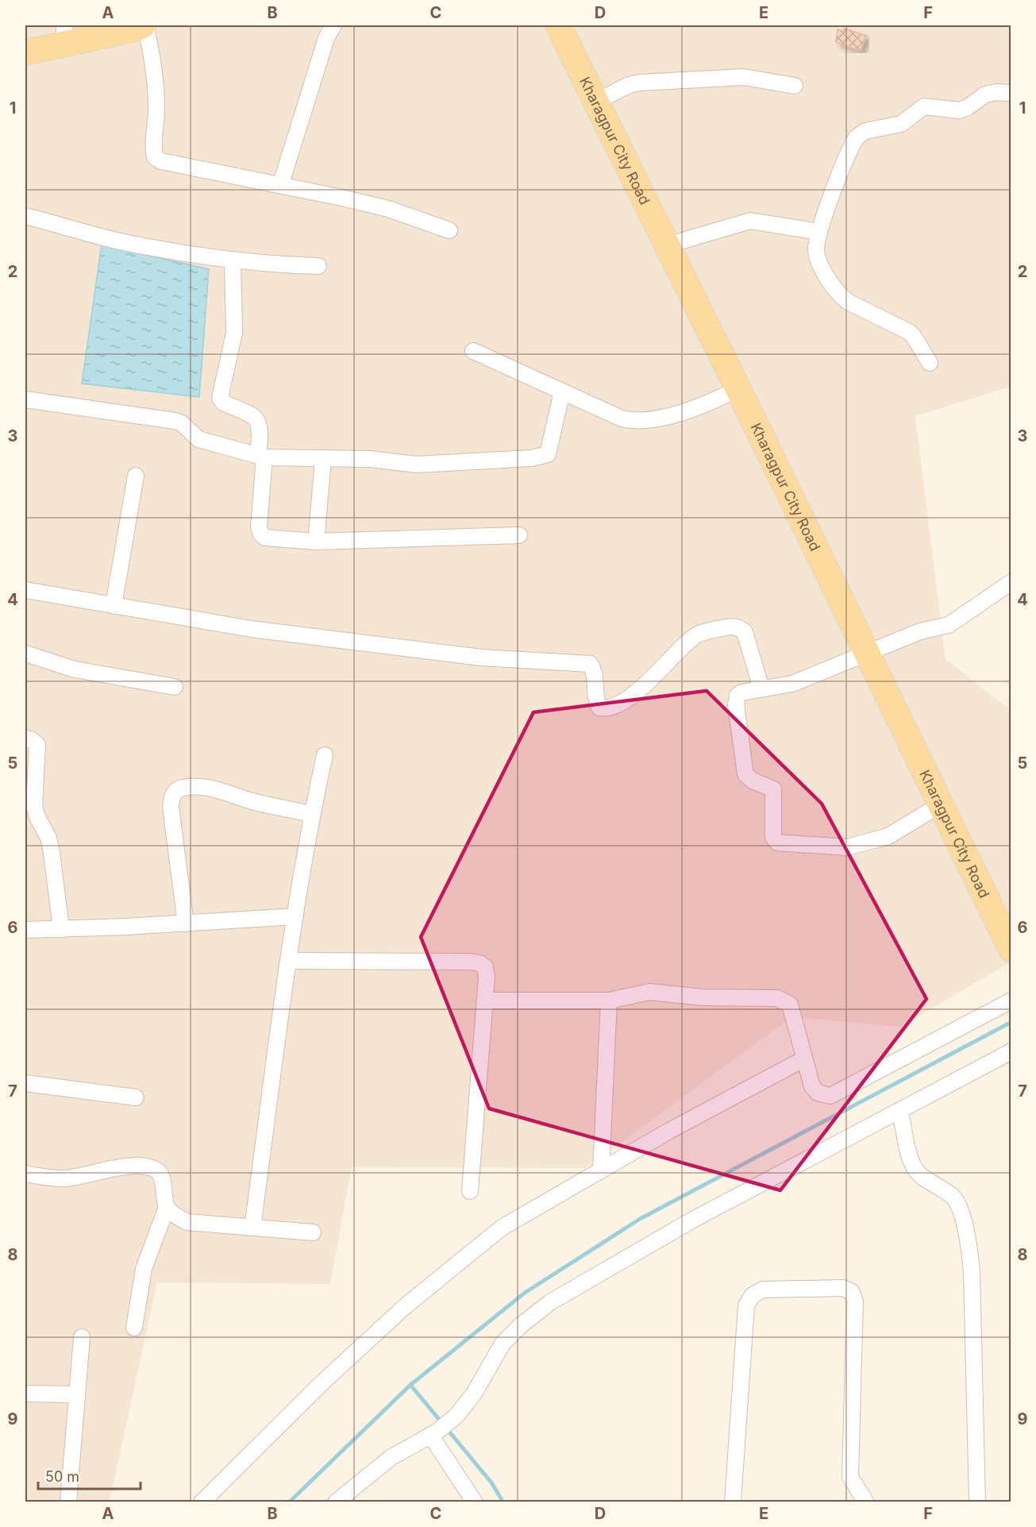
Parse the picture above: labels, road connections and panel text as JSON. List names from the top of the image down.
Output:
{
  "streets": {
    "main road": ["Kharagpur City Road"]
  },
  "scale_bar": "50 m",
  "grid": {
    "columns": [
      "A",
      "B",
      "C",
      "D",
      "E",
      "F"
    ],
    "rows": [
      "1",
      "2",
      "3",
      "4",
      "5",
      "6",
      "7",
      "8",
      "9"
    ]
  }
}
